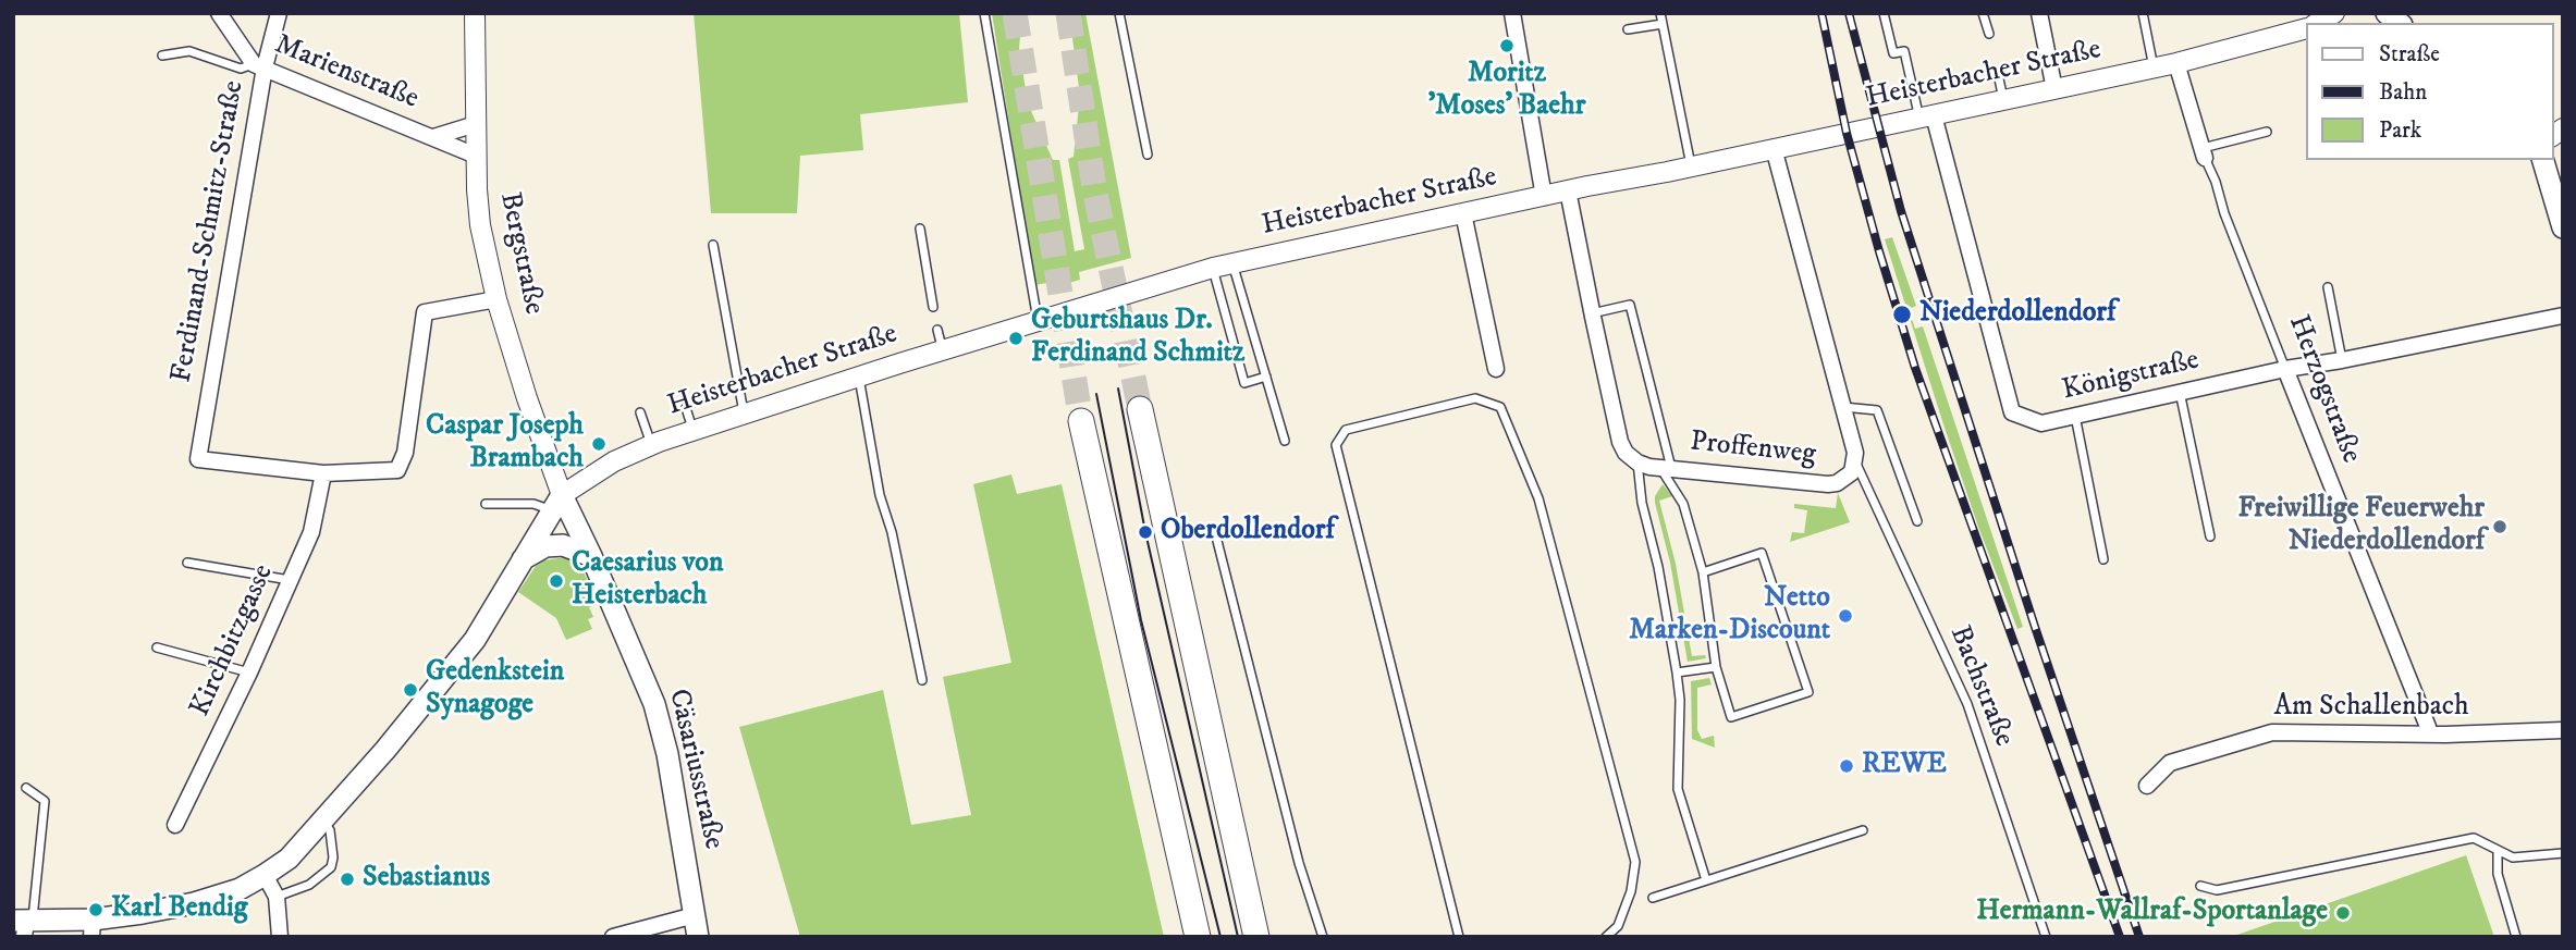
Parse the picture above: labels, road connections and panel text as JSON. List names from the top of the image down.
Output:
{
  "streets": {
    "main road": ["Heisterbacher Straße", "Cäsariusstraße"],
    "street": [
      "Marienstraße",
      "Ferdinand-Schmitz-Straße",
      "Bergstraße",
      "Königstraße",
      "Herzogstraße",
      "Proffenweg",
      "Kirchbitzgasse",
      "Am Schallenbach"
    ],
    "lane": ["Bachstraße"]
  },
  "crossings": [
    ["Marienstraße", "Ferdinand-Schmitz-Straße"],
    ["Marienstraße", "Bergstraße"],
    ["Heisterbacher Straße", "Bergstraße"],
    ["Heisterbacher Straße", "Königstraße"],
    ["Heisterbacher Straße", "Herzogstraße"],
    ["Heisterbacher Straße", "Proffenweg"],
    ["Heisterbacher Straße", "Cäsariusstraße"],
    ["Ferdinand-Schmitz-Straße", "Kirchbitzgasse"],
    ["Bergstraße", "Cäsariusstraße"],
    ["Königstraße", "Herzogstraße"],
    ["Herzogstraße", "Am Schallenbach"],
    ["Proffenweg", "Bachstraße"]
  ],
  "places": [
    "Moritz 'Moses' Baehr",
    "Niederdollendorf",
    "Geburtshaus Dr. Ferdinand Schmitz",
    "Caspar Joseph Brambach",
    "Freiwillige Feuerwehr Niederdollendorf",
    "Oberdollendorf",
    "Caesarius von Heisterbach",
    "Netto Marken-Discount",
    "Gedenkstein Synagoge",
    "REWE",
    "Sebastianus",
    "Karl Bendig",
    "Hermann-Wallraf-Sportanlage"
  ],
  "legend": ["Straße", "Bahn", "Park"]
}
